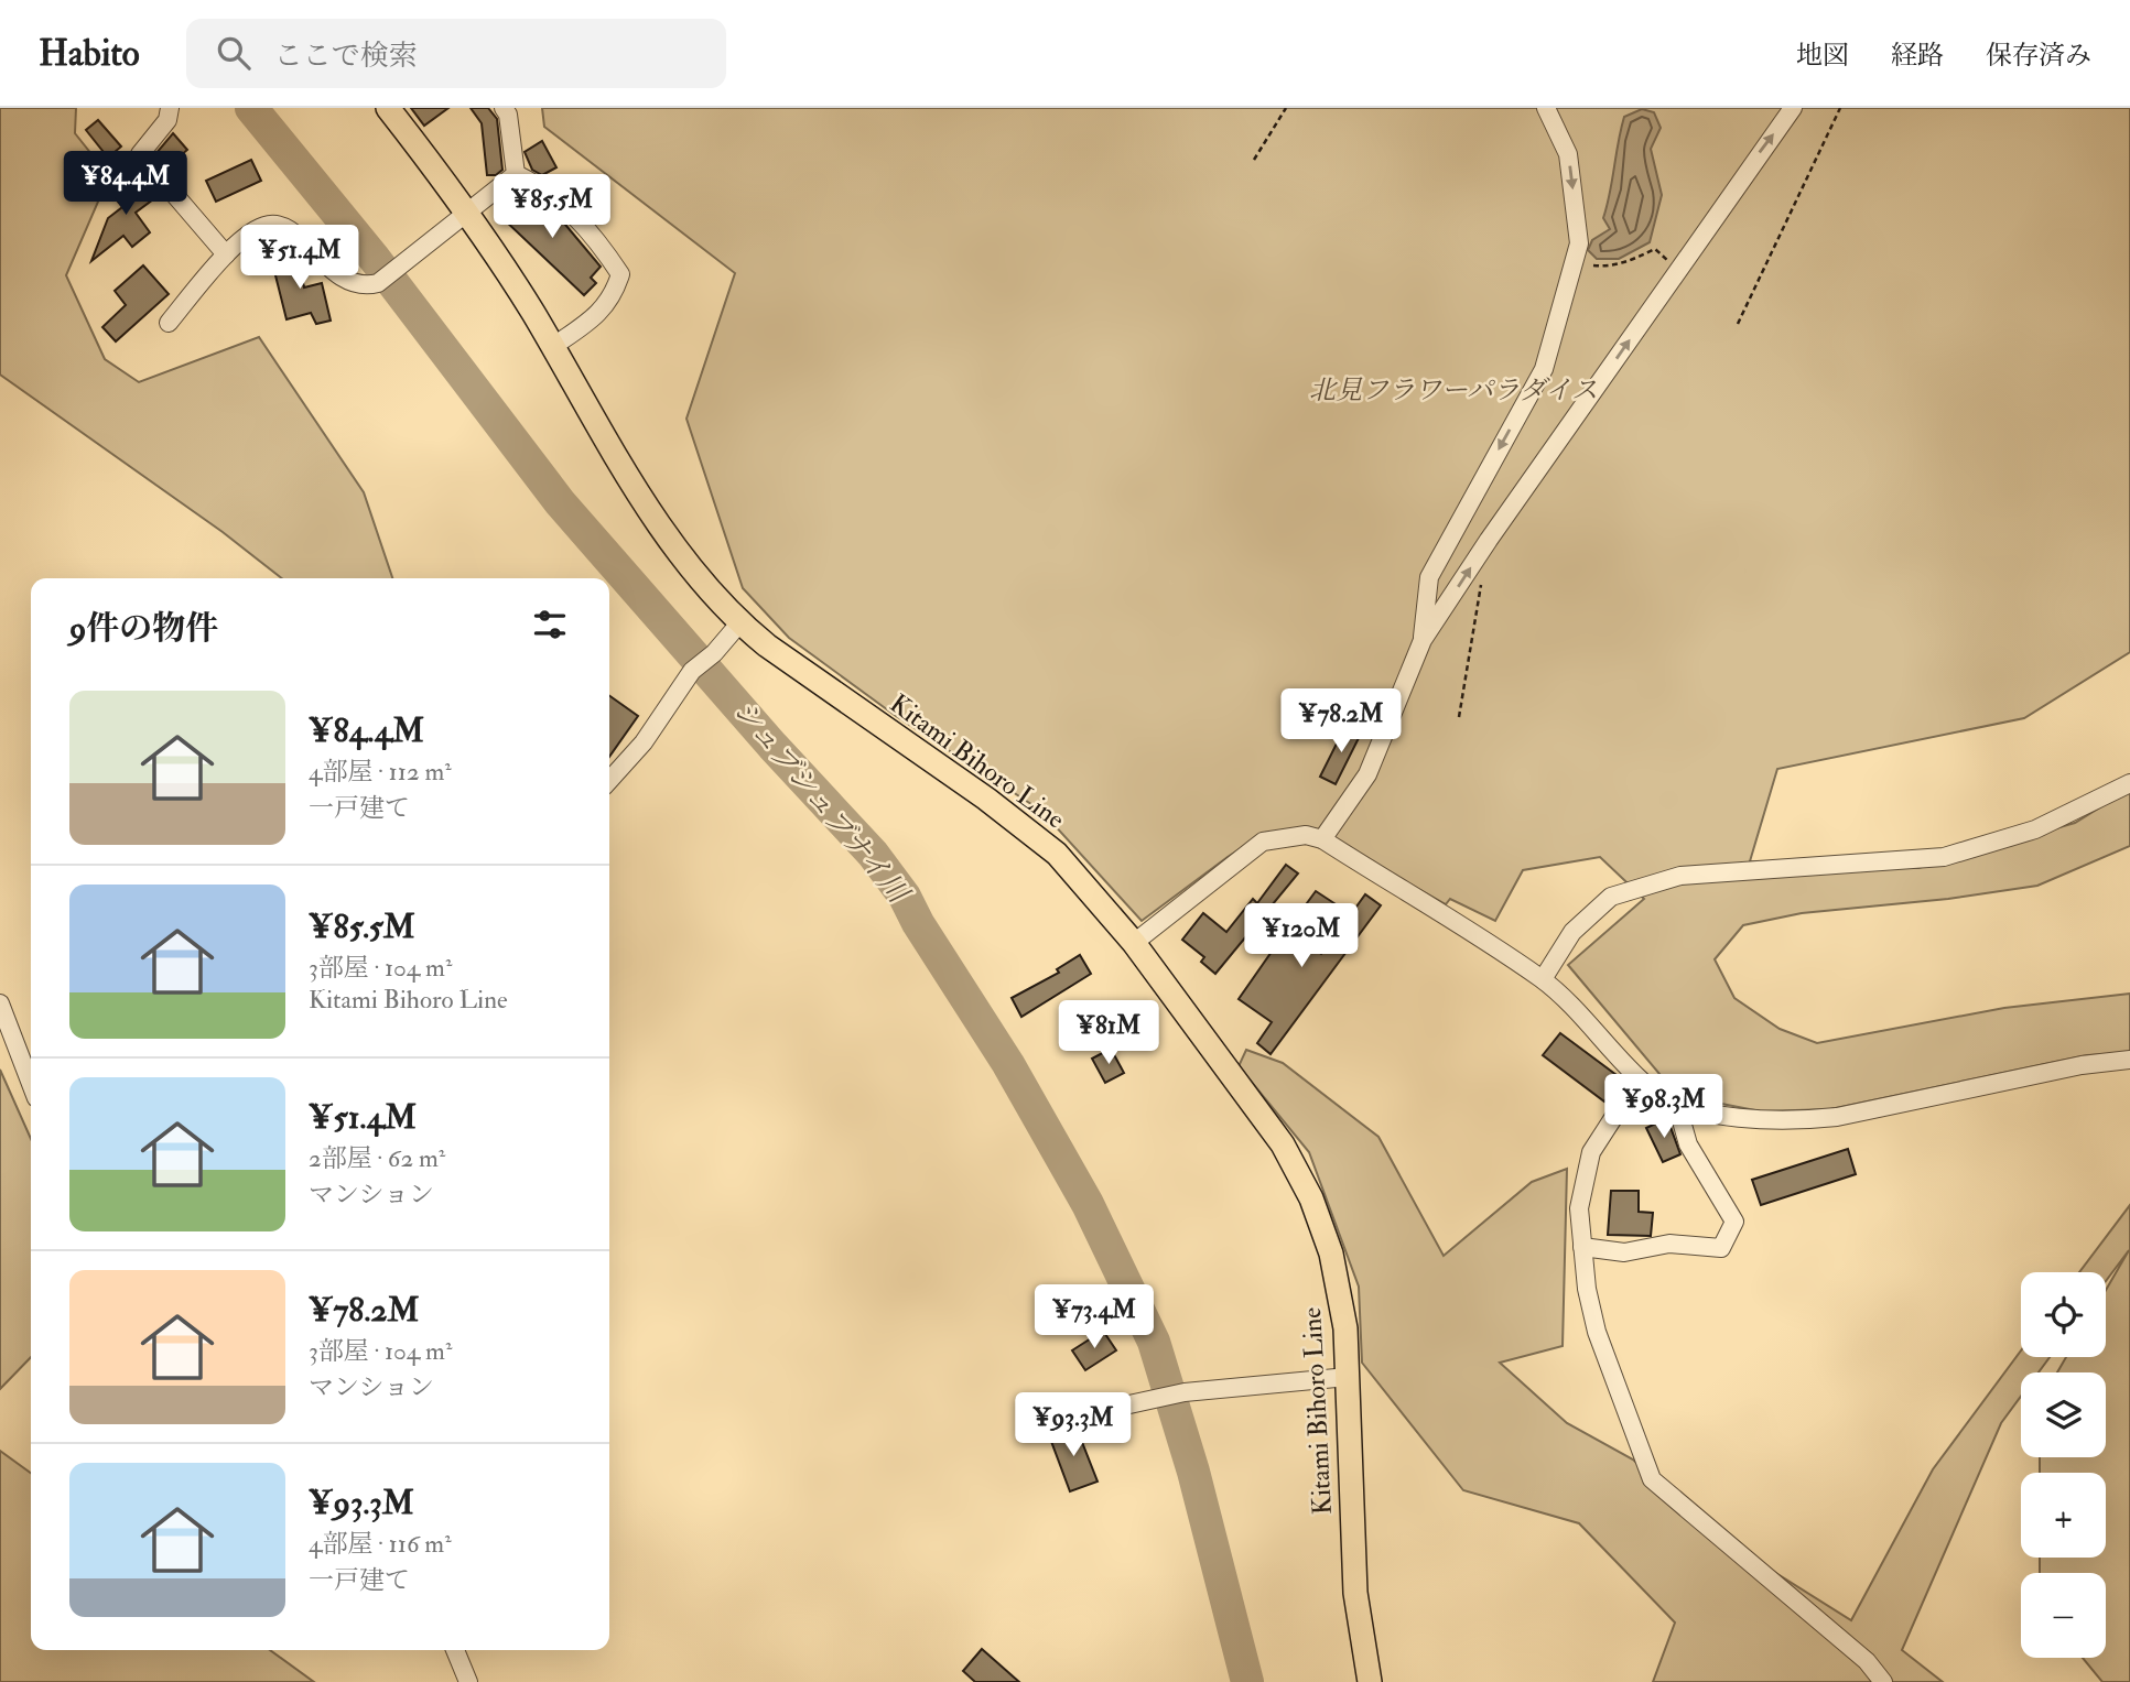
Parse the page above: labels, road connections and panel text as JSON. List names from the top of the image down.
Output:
{
  "streets": {
    "main road": ["Kitami Bihoro Line"]
  },
  "water": ["シュブシュブナイ川"],
  "parks": ["北見フラワーパラダイス"],
  "page": {
    "header": "Habito",
    "search": "ここで検索",
    "nav": ["地図", "経路", "保存済み"],
    "price": [
      "¥84.4M",
      "¥85.5M",
      "¥51.4M",
      "¥78.2M",
      "¥120M",
      "¥81M",
      "¥98.3M",
      "¥73.4M",
      "¥93.3M"
    ],
    "heading": "9件の物件",
    "list": [
      {
        "name": "¥84.4M",
        "note": "4部屋 · 112 m² · 一戸建て"
      },
      {
        "name": "¥85.5M",
        "note": "3部屋 · 104 m² · Kitami Bihoro Line"
      },
      {
        "name": "¥51.4M",
        "note": "2部屋 · 62 m² · マンション"
      },
      {
        "name": "¥78.2M",
        "note": "3部屋 · 104 m² · マンション"
      },
      {
        "name": "¥93.3M",
        "note": "4部屋 · 116 m² · 一戸建て"
      }
    ],
    "map_buttons": ["+", "−"]
  }
}
